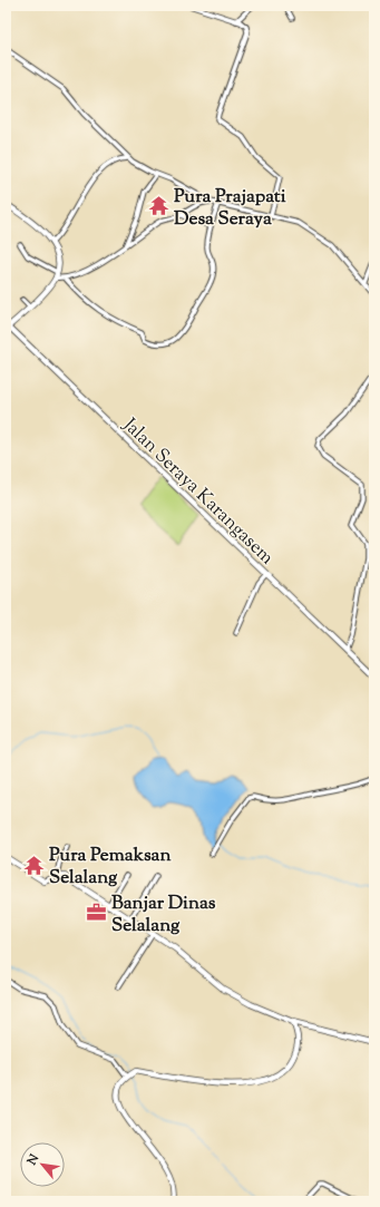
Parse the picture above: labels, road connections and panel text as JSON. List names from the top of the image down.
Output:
{
  "streets": {
    "street": ["Jalan Seraya Karangasem"]
  },
  "places": {
    "temple": ["Pura Prajapati Desa Seraya", "Pura Pemaksan Selalang"],
    "office": ["Banjar Dinas Selalang"]
  },
  "north": "top left"
}
